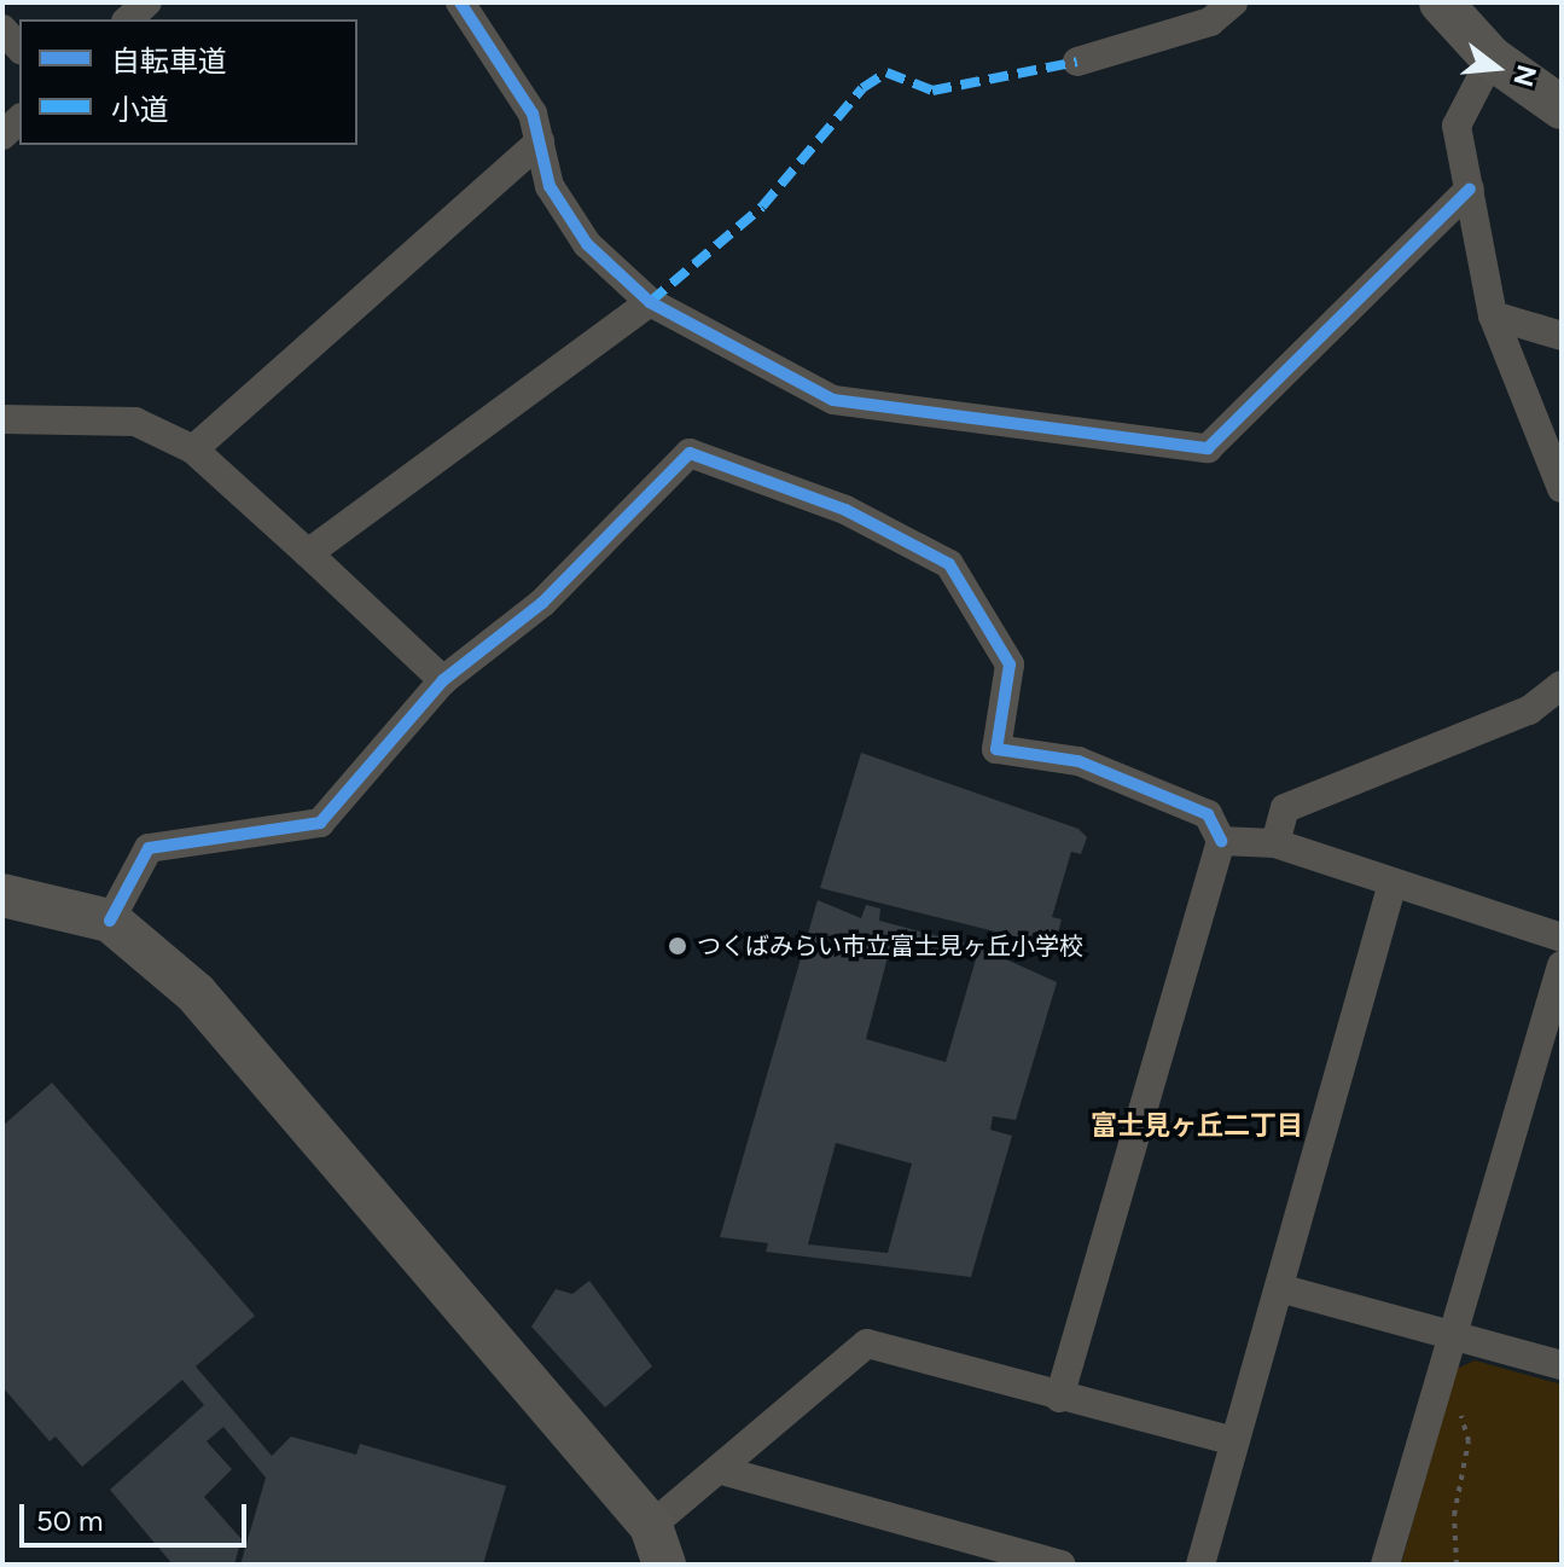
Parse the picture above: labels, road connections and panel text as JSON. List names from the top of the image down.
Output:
{
  "districts": ["富士見ヶ丘二丁目"],
  "places": ["つくばみらい市立富士見ヶ丘小学校"],
  "legend": ["自転車道", "小道"],
  "scale_bar": "50 m",
  "north": "right"
}
